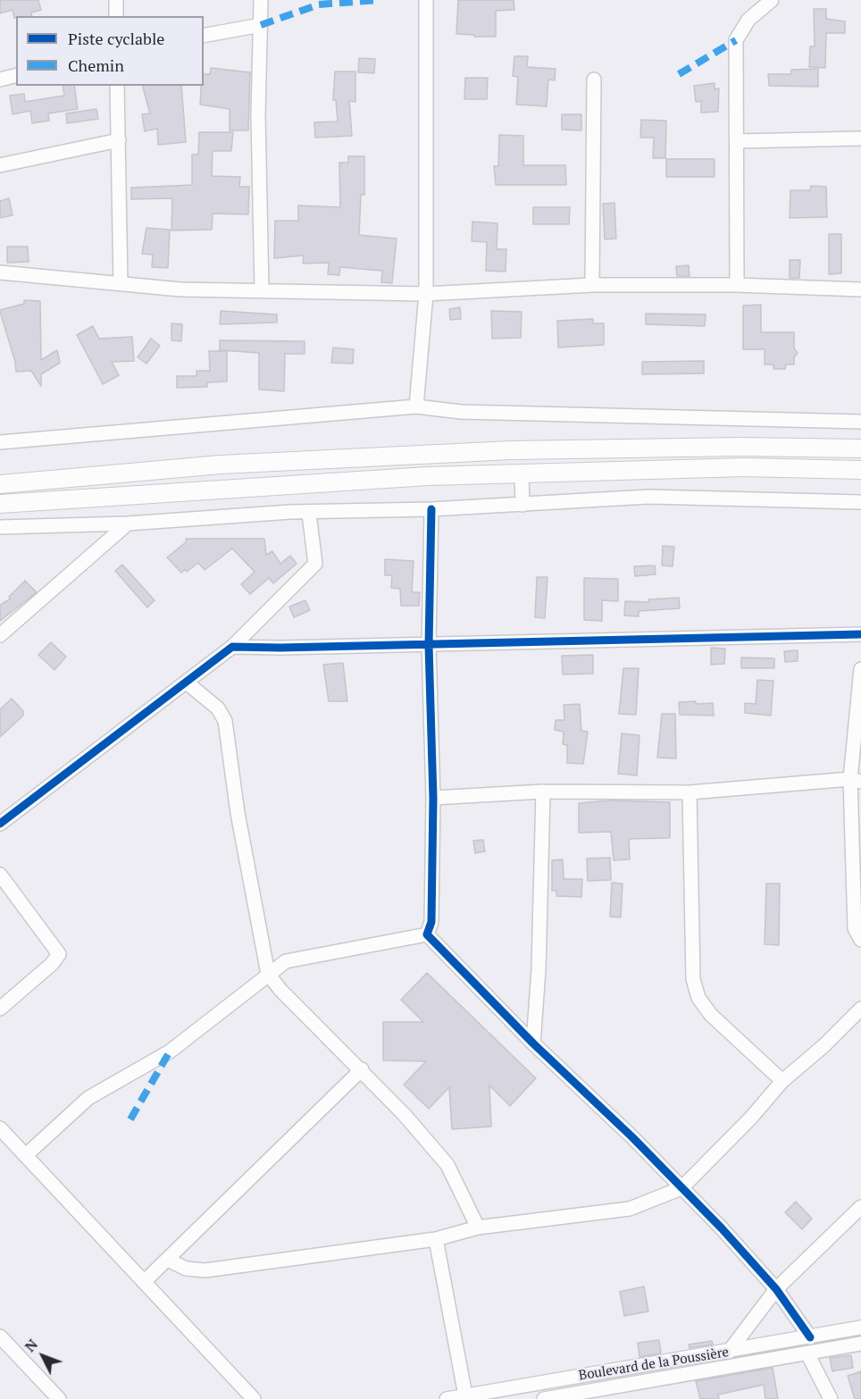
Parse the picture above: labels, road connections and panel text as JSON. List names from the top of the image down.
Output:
{
  "streets": {
    "street": ["Boulevard de la Poussière"]
  },
  "legend": ["Piste cyclable", "Chemin"],
  "north": "top left"
}
